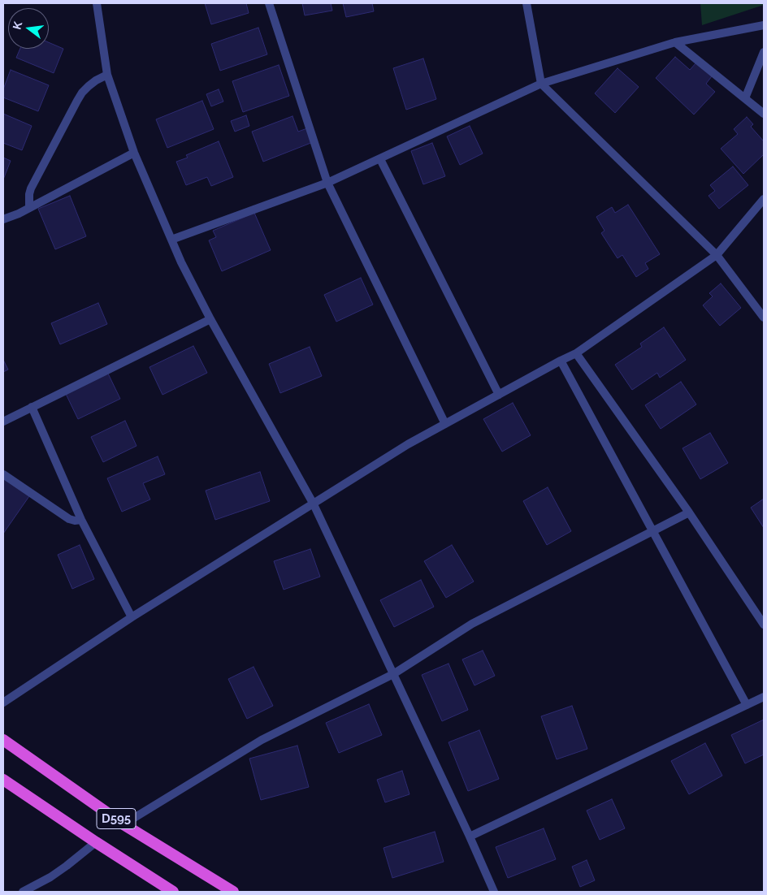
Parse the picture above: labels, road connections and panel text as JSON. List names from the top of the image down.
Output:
{
  "streets": {
    "highway": ["D595"]
  },
  "north": "left"
}
